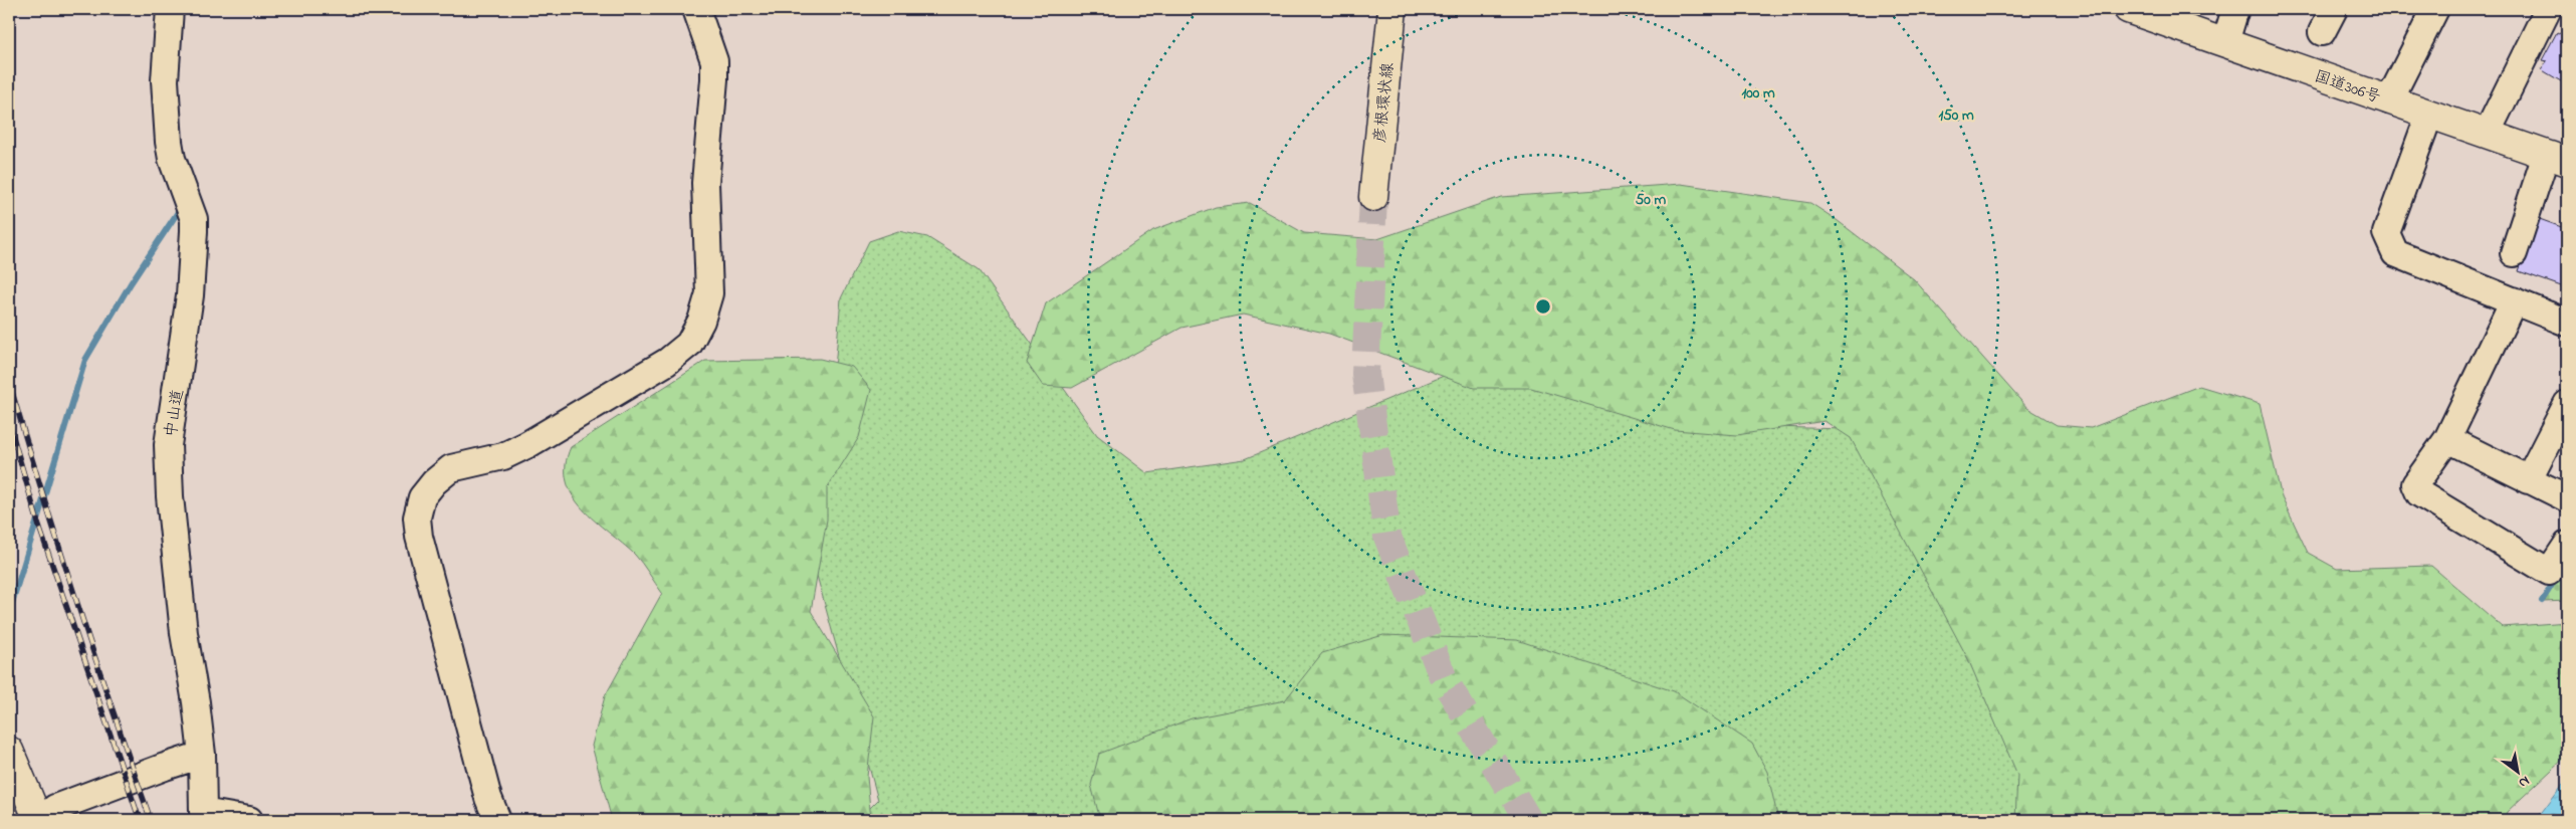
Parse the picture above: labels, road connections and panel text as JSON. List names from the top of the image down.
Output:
{
  "streets": {
    "main road": ["国道306号", "彦根環状線"],
    "street": ["中山道"]
  },
  "north": "bottom right",
  "rings": ["100 m", "150 m", "50 m"]
}
